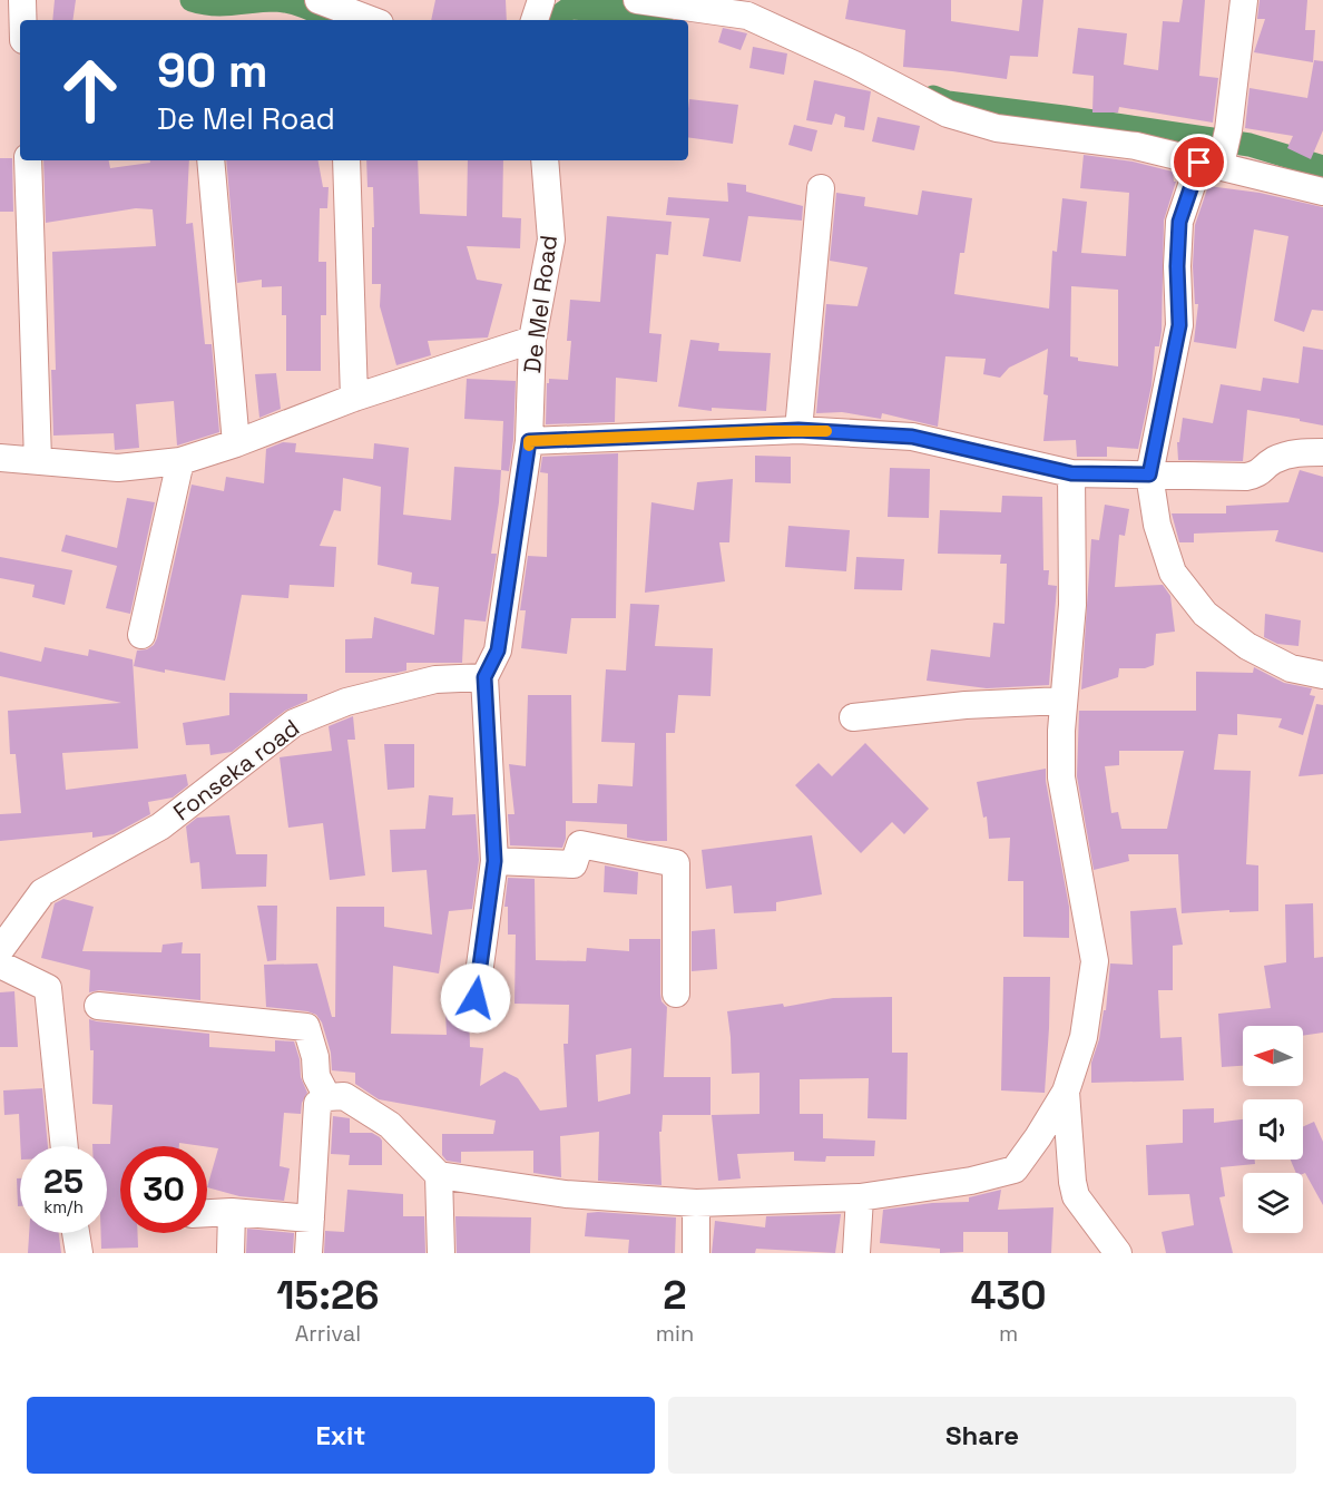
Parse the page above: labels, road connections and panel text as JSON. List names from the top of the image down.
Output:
{
  "streets": {
    "street": ["De Mel Road", "Fonseka road"]
  },
  "crossings": [
    ["De Mel Road", "Fonseka road"]
  ],
  "north": "left",
  "page": {
    "turn": ["90 m", "De Mel Road"],
    "speed": "25 km/h",
    "limit": "30",
    "eta": [
      "15:26",
      "Arrival",
      "2",
      "min",
      "430",
      "m"
    ],
    "buttons": ["Exit", "Share"]
  }
}
